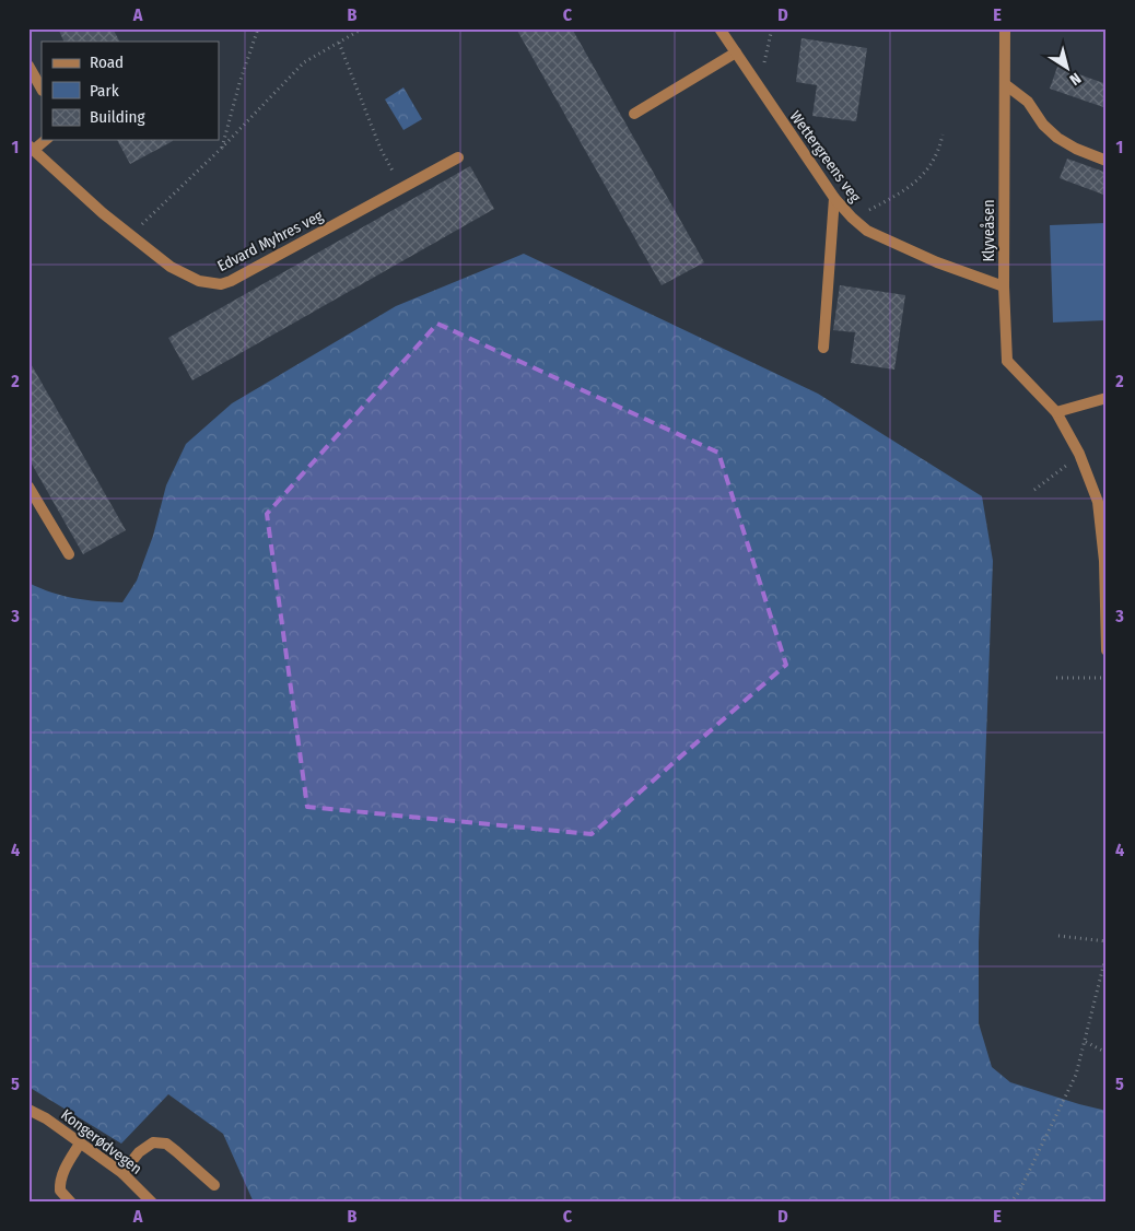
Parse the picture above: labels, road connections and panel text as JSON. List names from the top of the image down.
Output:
{
  "streets": {
    "street": [
      "Wettergreens veg",
      "Klyveåsen",
      "Edvard Myhres veg",
      "Kongerødvegen"
    ]
  },
  "crossings": [
    ["Wettergreens veg", "Klyveåsen"]
  ],
  "legend": ["Road", "Park", "Building"],
  "north": "bottom right",
  "grid": {
    "columns": [
      "A",
      "B",
      "C",
      "D",
      "E"
    ],
    "rows": [
      "1",
      "2",
      "3",
      "4",
      "5"
    ]
  }
}
